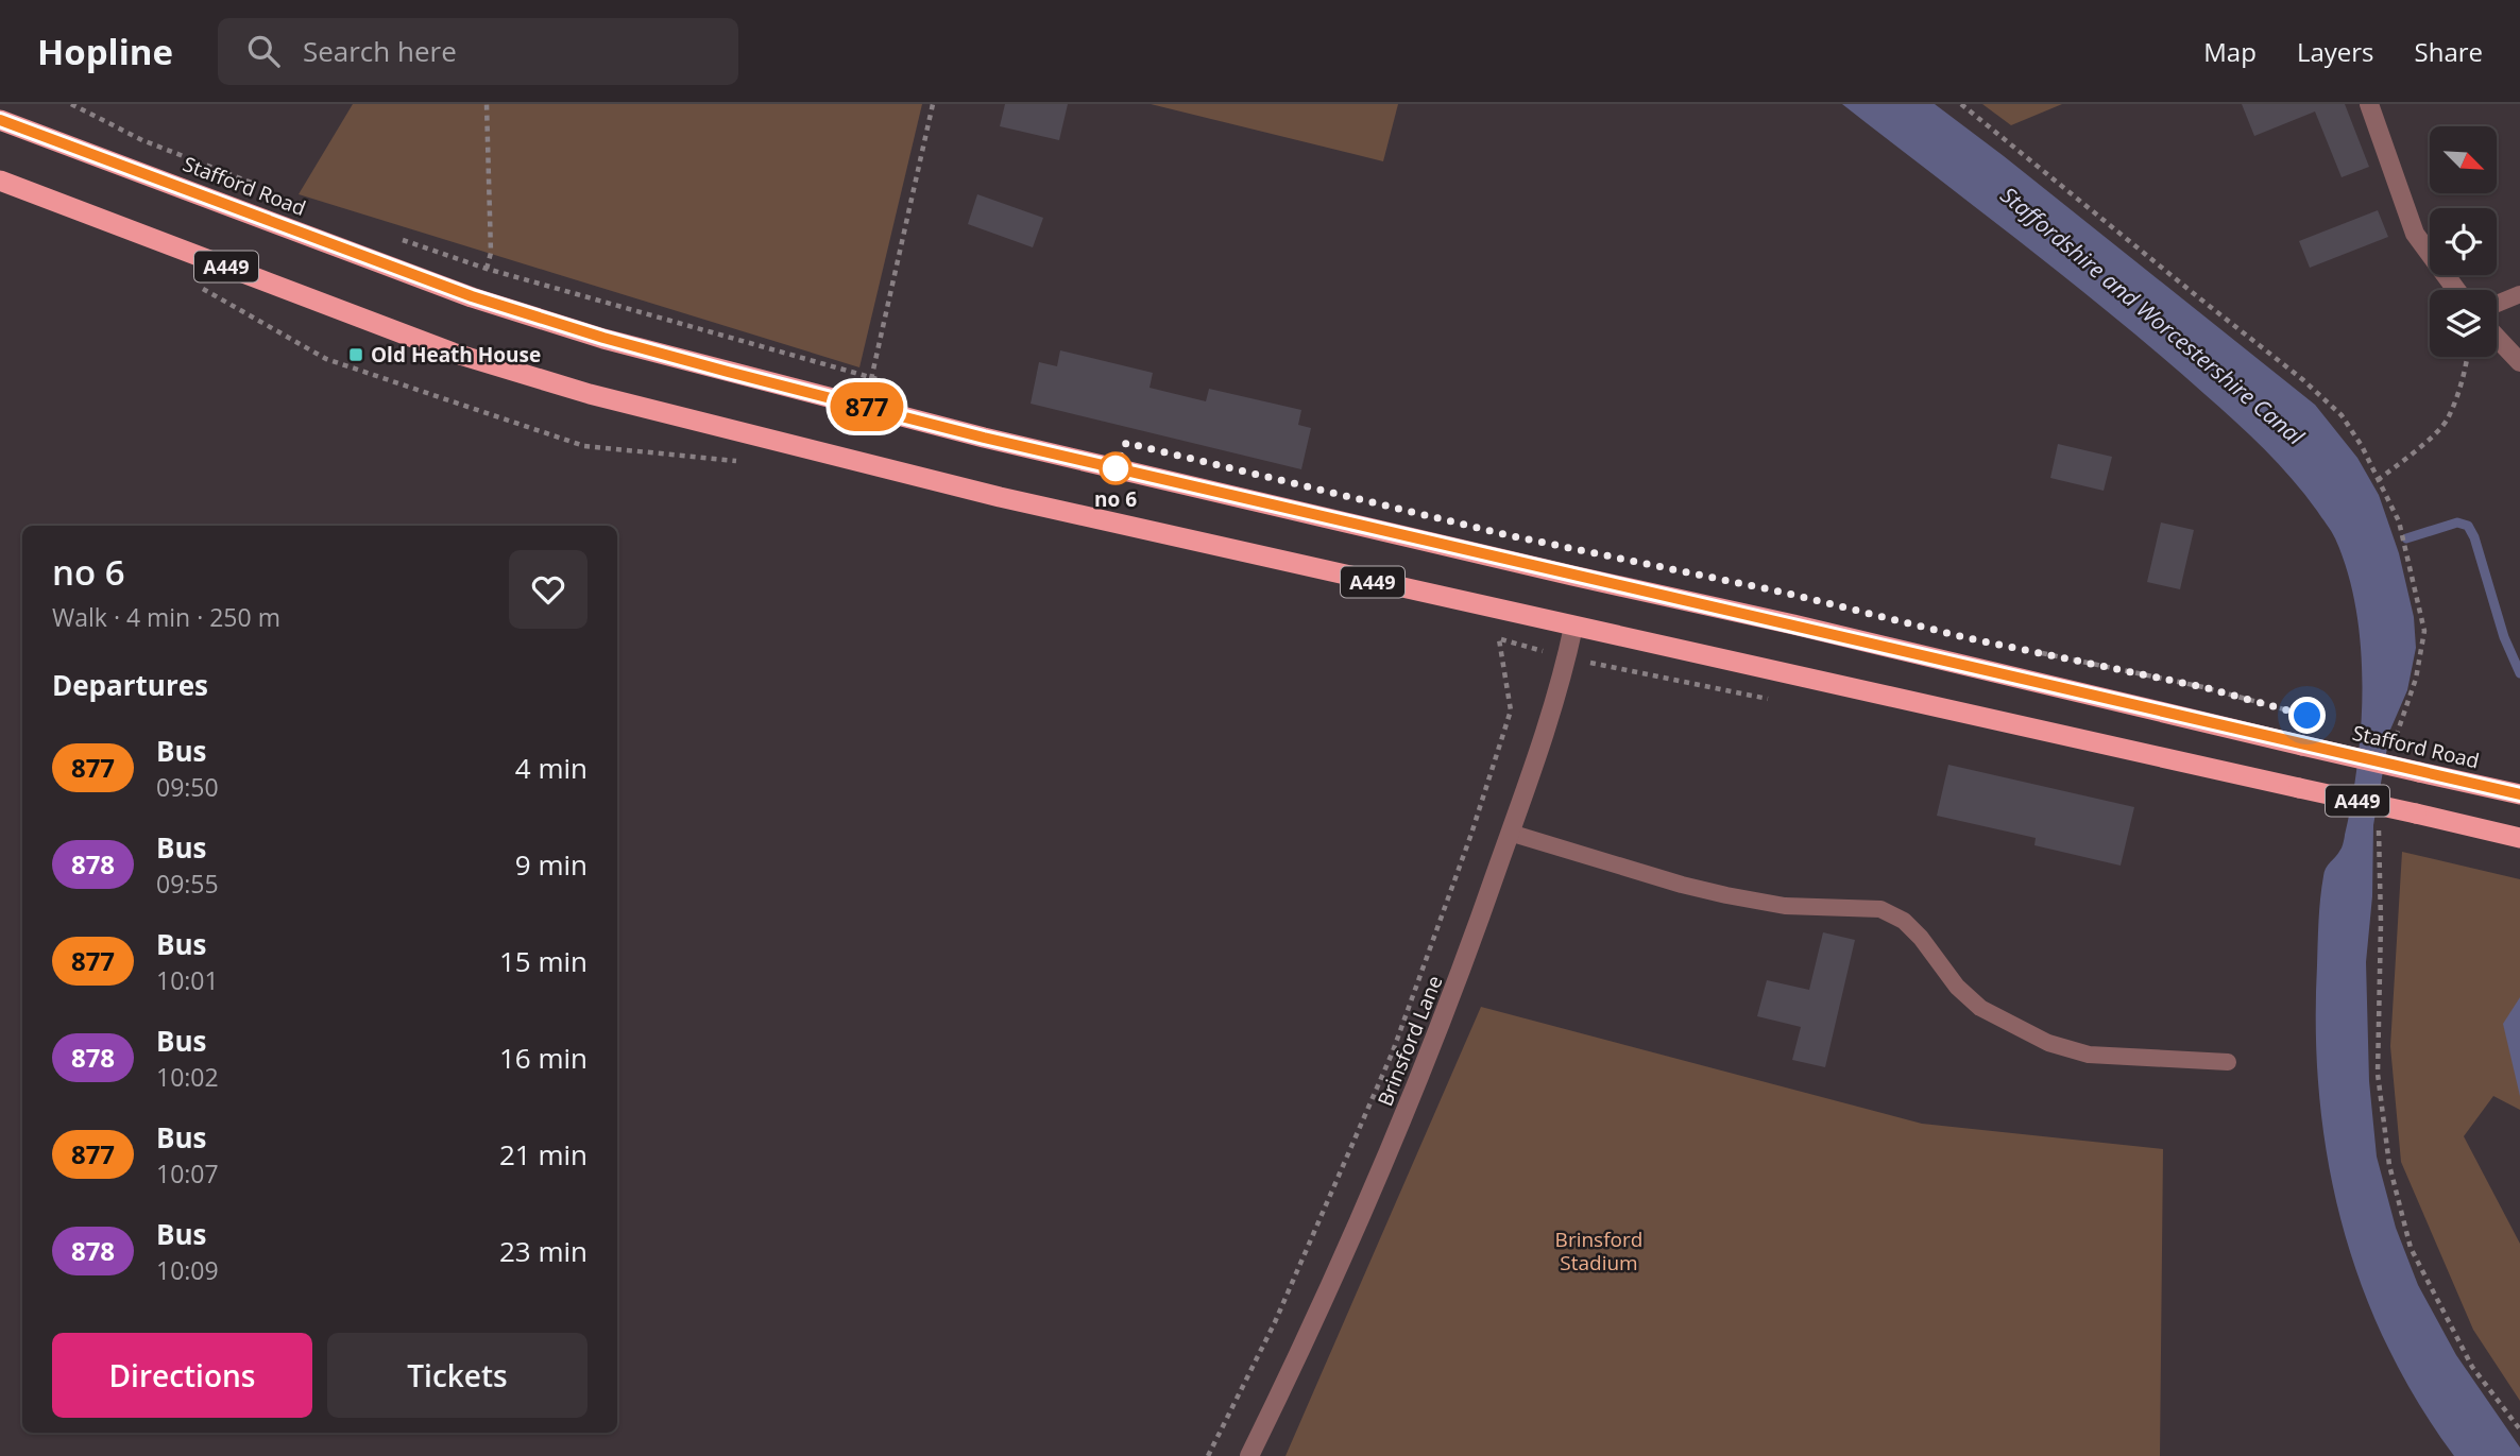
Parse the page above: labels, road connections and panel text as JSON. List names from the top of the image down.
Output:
{
  "streets": {
    "highway": ["Stafford Road", "A449"],
    "street": ["Brinsford Lane"]
  },
  "crossings": [
    ["A449", "Brinsford Lane"]
  ],
  "water": ["Staffordshire and Worcestershire Canal"],
  "parks": ["Brinsford Stadium"],
  "places": {
    "transit": ["Old Heath House"],
    "other": ["no 6"]
  },
  "lines": ["bus line 877"],
  "north": "bottom right",
  "page": {
    "header": "Hopline",
    "search": "Search here",
    "nav": ["Map", "Layers", "Share"],
    "on_map": "877",
    "heading": [
      ["no 6", "Walk · 4 min · 250 m"],
      "Departures"
    ],
    "list": [
      {
        "mark": "877",
        "name": "Bus",
        "note": "09:50",
        "value": "4 min"
      },
      {
        "mark": "878",
        "name": "Bus",
        "note": "09:55",
        "value": "9 min"
      },
      {
        "mark": "877",
        "name": "Bus",
        "note": "10:01",
        "value": "15 min"
      },
      {
        "mark": "878",
        "name": "Bus",
        "note": "10:02",
        "value": "16 min"
      },
      {
        "mark": "877",
        "name": "Bus",
        "note": "10:07",
        "value": "21 min"
      },
      {
        "mark": "878",
        "name": "Bus",
        "note": "10:09",
        "value": "23 min"
      }
    ],
    "buttons": ["Directions", "Tickets"]
  }
}
